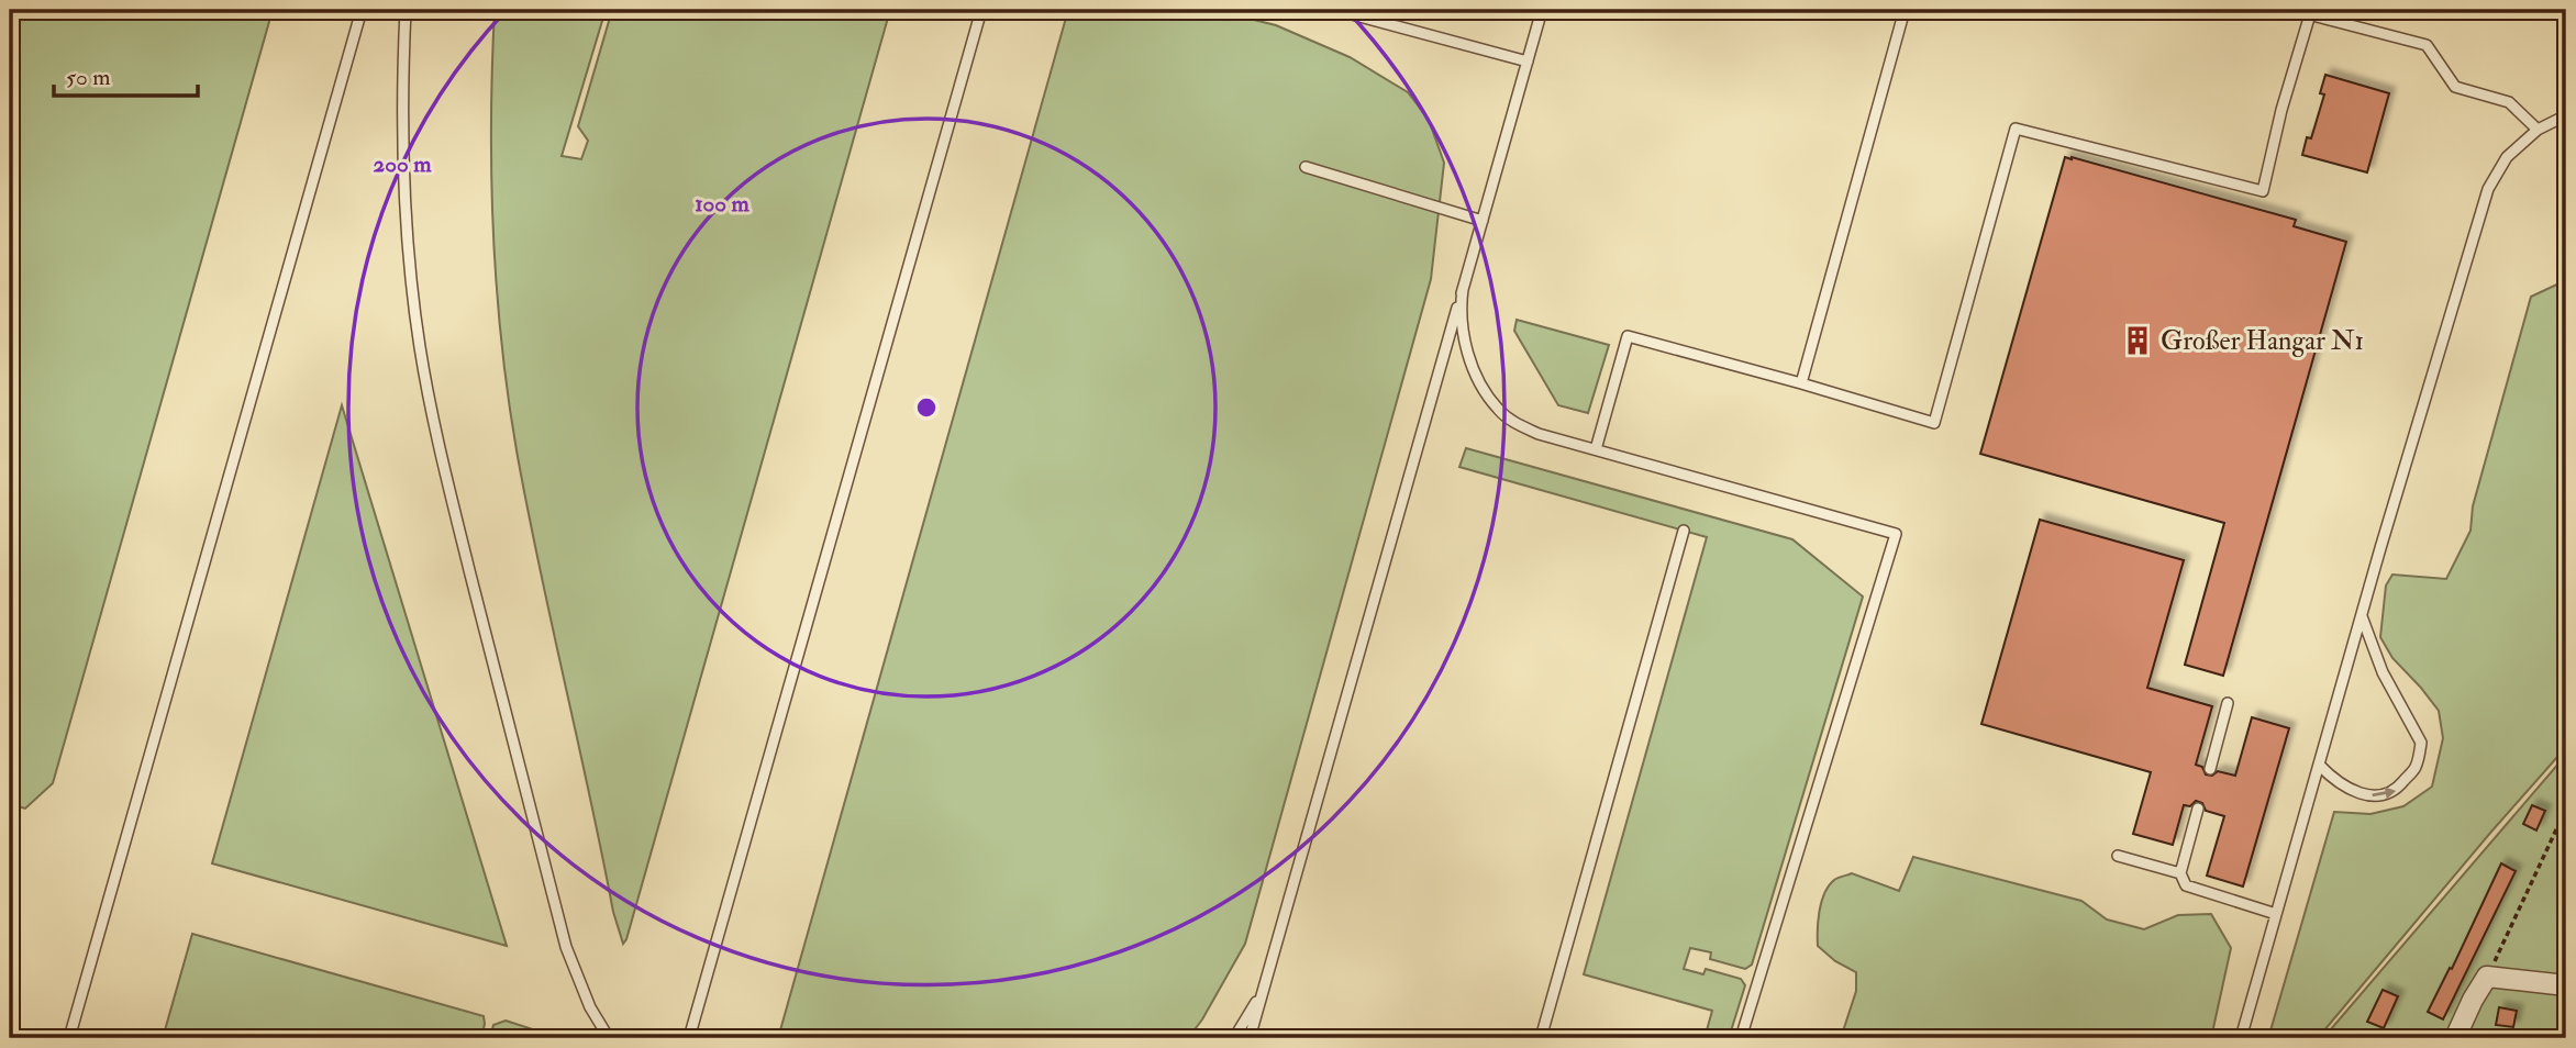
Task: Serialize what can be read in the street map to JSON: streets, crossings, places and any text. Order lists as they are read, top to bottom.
{
  "places": {
    "building": ["Großer Hangar N1"]
  },
  "scale_bar": "50 m",
  "rings": ["200 m", "100 m"]
}
